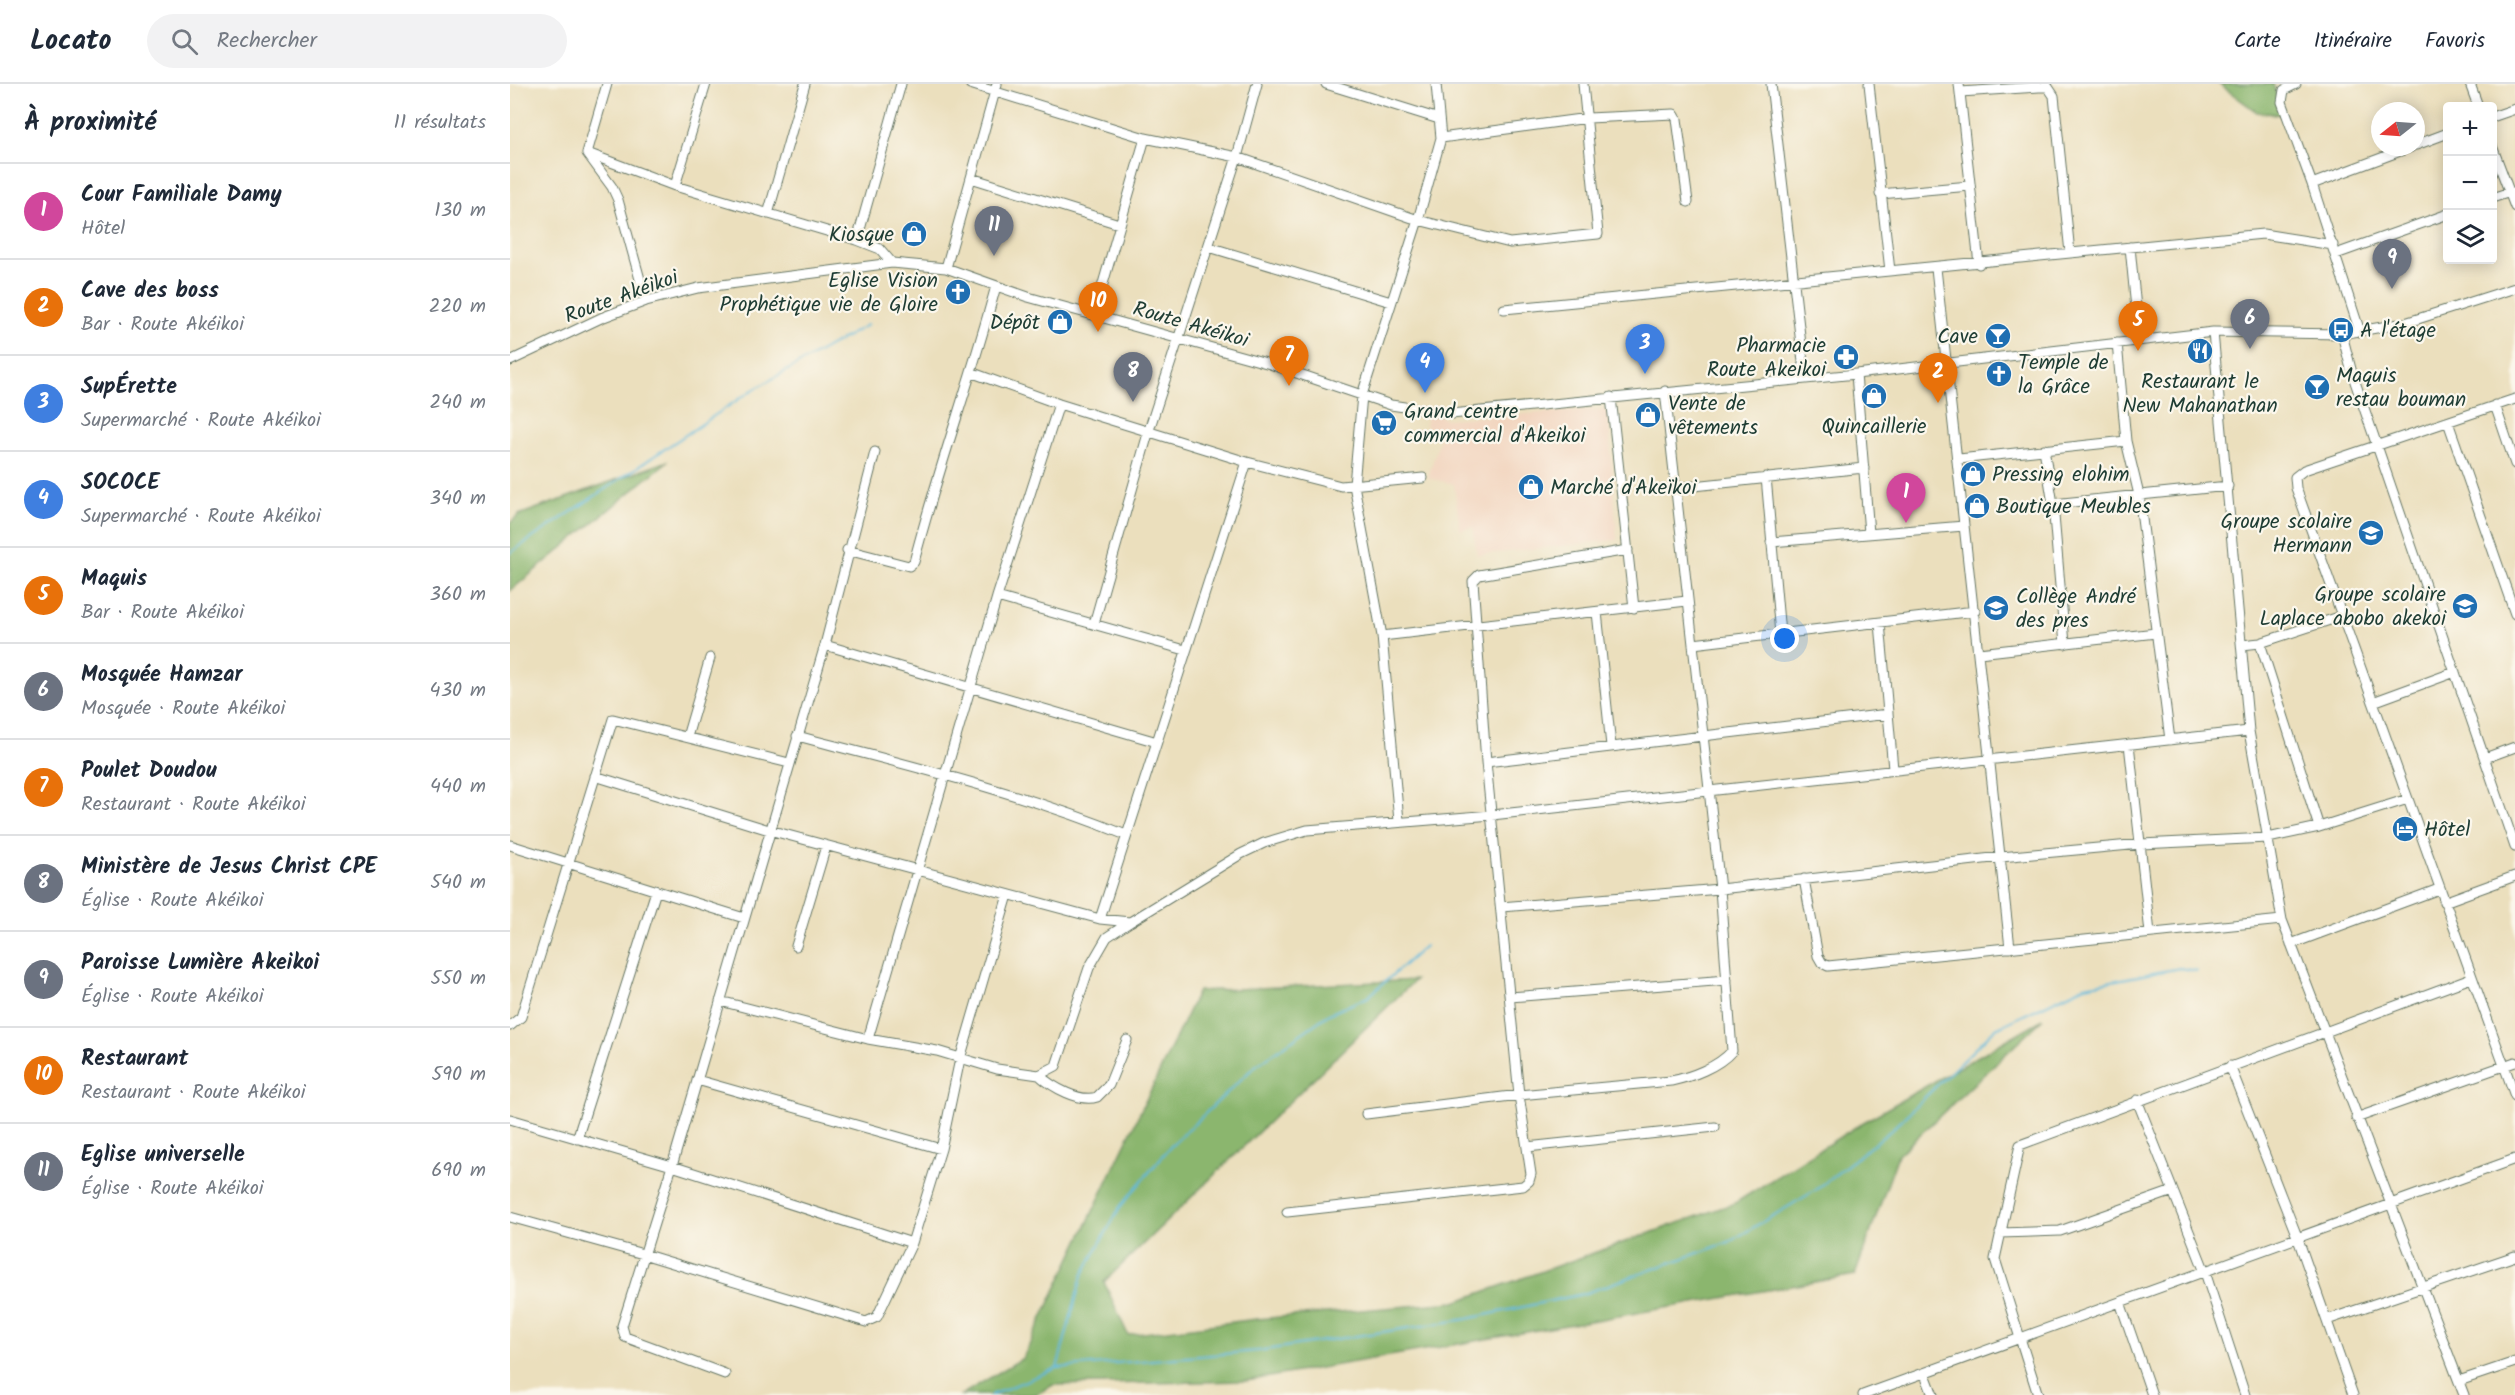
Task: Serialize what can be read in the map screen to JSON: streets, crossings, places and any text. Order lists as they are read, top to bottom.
{
  "streets": {
    "street": ["Route Akéikoi"]
  },
  "places": {
    "shop": [
      "Kiosque",
      "Dépôt",
      "Quincaillerie",
      "Vente de vêtements",
      "Pressing elohim",
      "Marché d'Akeïkoi",
      "Boutique Meubles"
    ],
    "church": ["Eglise Vision Prophétique vie de Gloire", "Temple de la Grâce"],
    "bus stop": ["A l'étage"],
    "bar": ["Cave", "Maquis restau bouman"],
    "restaurant": ["Restaurant le New Mahanathan"],
    "pharmacy": ["Pharmacie Route Akeikoi"],
    "supermarket": ["Grand centre commercial d'Akeikoi"],
    "school or university": ["Groupe scolaire Hermann", "Groupe scolaire Laplace abobo akekoi", "Collège André des pres"],
    "hotel": ["Hôtel"]
  },
  "north": "left",
  "page": {
    "header": "Locato",
    "search": "Rechercher",
    "nav": ["Carte", "Itinéraire", "Favoris"],
    "heading": ["À proximité", "11 résultats"],
    "map_buttons": ["+", "−"],
    "list": [
      {
        "mark": "1",
        "name": "Cour Familiale Damy",
        "note": "Hôtel",
        "value": "130 m"
      },
      {
        "mark": "2",
        "name": "Cave des boss",
        "note": "Bar · Route Akéikoi",
        "value": "220 m"
      },
      {
        "mark": "3",
        "name": "SupÉrette",
        "note": "Supermarché · Route Akéikoi",
        "value": "240 m"
      },
      {
        "mark": "4",
        "name": "SOCOCE",
        "note": "Supermarché · Route Akéikoi",
        "value": "340 m"
      },
      {
        "mark": "5",
        "name": "Maquis",
        "note": "Bar · Route Akéikoi",
        "value": "360 m"
      },
      {
        "mark": "6",
        "name": "Mosquée Hamzar",
        "note": "Mosquée · Route Akéikoi",
        "value": "430 m"
      },
      {
        "mark": "7",
        "name": "Poulet Doudou",
        "note": "Restaurant · Route Akéikoi",
        "value": "440 m"
      },
      {
        "mark": "8",
        "name": "Ministère de Jesus Christ CPE",
        "note": "Église · Route Akéikoi",
        "value": "540 m"
      },
      {
        "mark": "9",
        "name": "Paroisse Lumière Akeikoi",
        "note": "Église · Route Akéikoi",
        "value": "550 m"
      },
      {
        "mark": "10",
        "name": "Restaurant",
        "note": "Restaurant · Route Akéikoi",
        "value": "590 m"
      },
      {
        "mark": "11",
        "name": "Eglise universelle",
        "note": "Église · Route Akéikoi",
        "value": "690 m"
      }
    ],
    "pins": [
      "11",
      "9",
      "10",
      "6",
      "5",
      "3",
      "7",
      "4",
      "8",
      "2",
      "1"
    ]
  }
}
